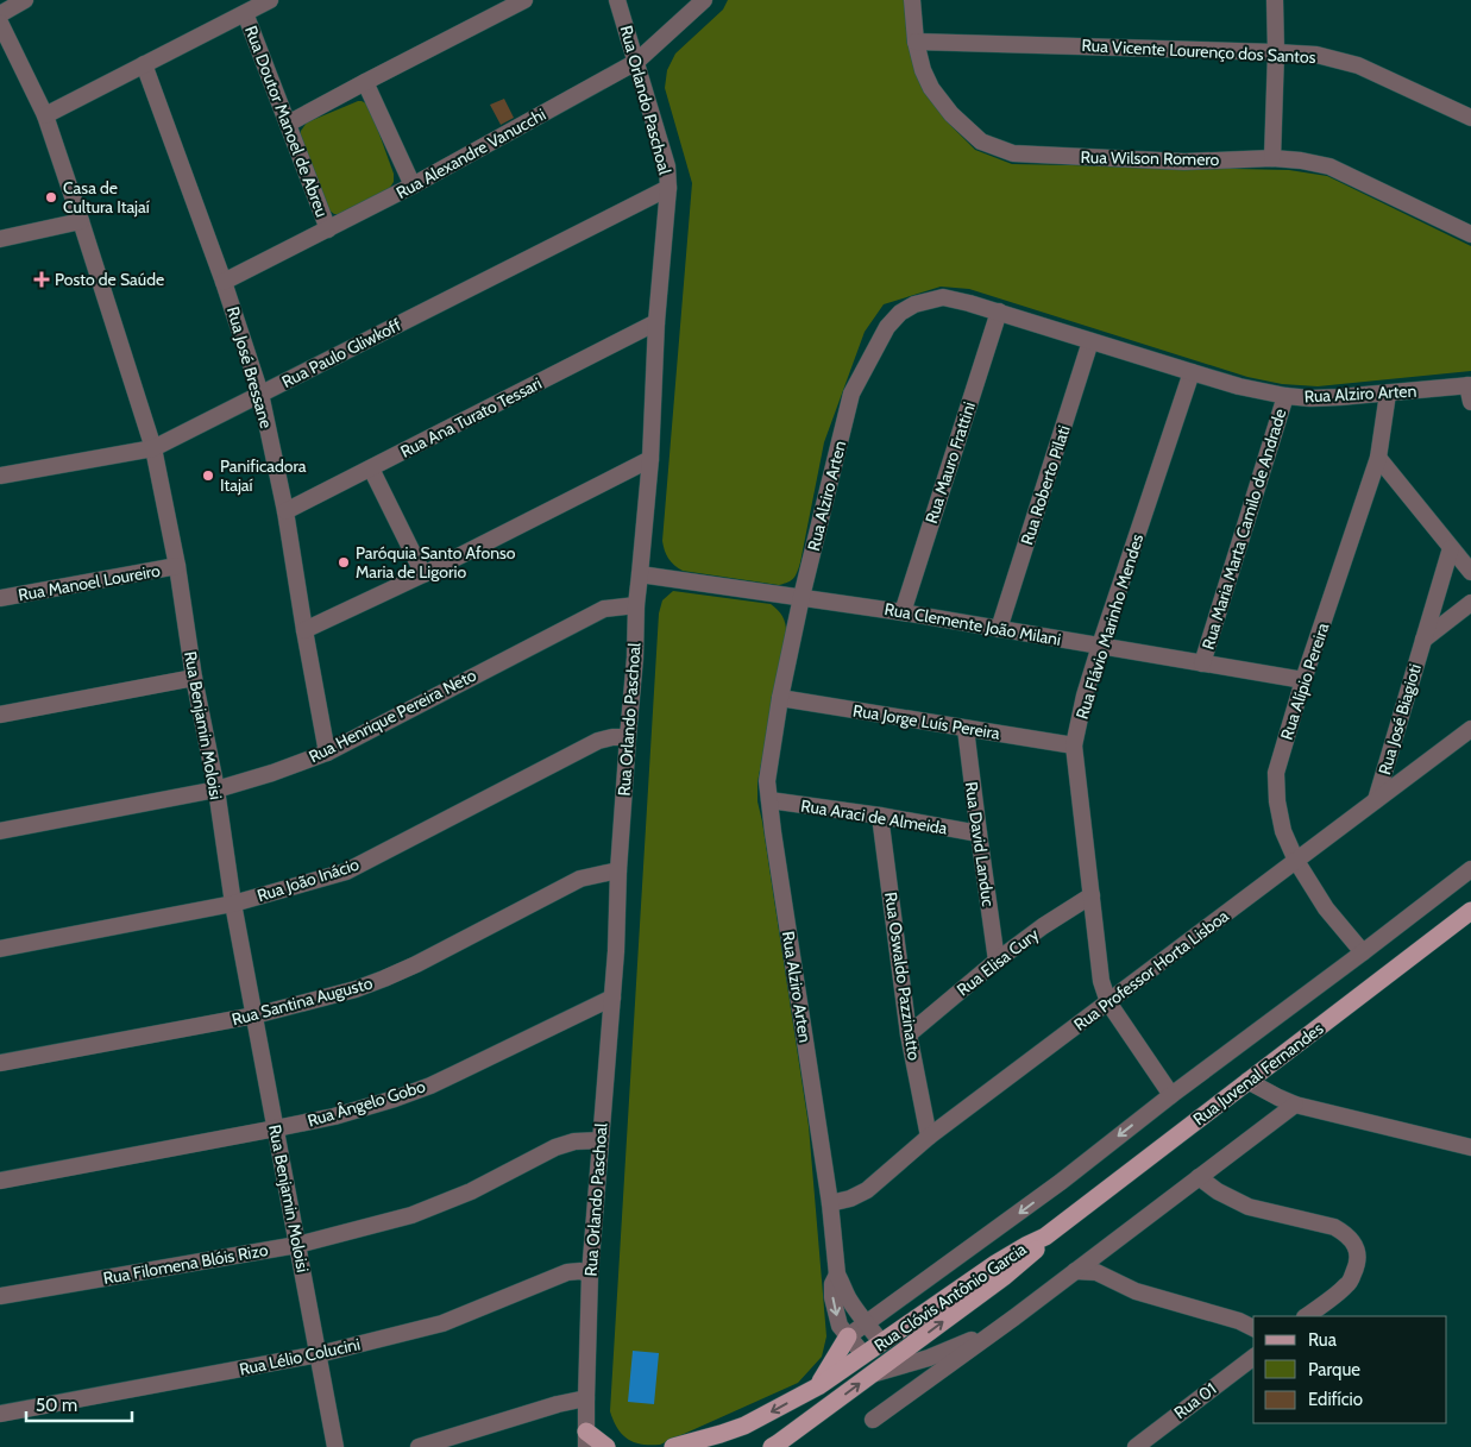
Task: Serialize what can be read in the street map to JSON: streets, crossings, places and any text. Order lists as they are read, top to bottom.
{
  "streets": {
    "main road": ["Rua Juvenal Fernandes", "Rua Clóvis Antônio Garcia"],
    "street": [
      "Rua Vicente Lourenço dos Santos",
      "Rua Orlando Paschoal",
      "Rua Doutor Manoel de Abreu",
      "Rua Alexandre Vanucchi",
      "Rua Wilson Romero",
      "Rua Paulo Gliwkoff",
      "Rua José Bressane",
      "Rua Alziro Arten",
      "Rua Ana Turato Tessari",
      "Rua Mauro Frattini",
      "Rua Roberto Pilati",
      "Rua Maria Marta Camilo de Andrade",
      "Rua Manoel Loureiro",
      "Rua Clemente João Milani",
      "Rua Flávio Marinho Mendes",
      "Rua Alípio Pereira",
      "Rua Henrique Pereira Neto",
      "Rua José Biagioti",
      "Rua Jorge Luís Pereira",
      "Rua Benjamin Moloisi",
      "Rua Araci de Almeida",
      "Rua David Landuc",
      "Rua João Inácio",
      "Rua Elisa Cury",
      "Rua Professor Horta Lisboa",
      "Rua Oswaldo Pazzinatto",
      "Rua Santina Augusto",
      "Rua Ângelo Gobo",
      "Rua Filomena Blóis Rizo",
      "Rua Lélio Colucini",
      "Rua 01"
    ]
  },
  "crossings": [
    ["Rua Vicente Lourenço dos Santos", "Rua Wilson Romero"],
    ["Rua Orlando Paschoal", "Rua Alexandre Vanucchi"],
    ["Rua Orlando Paschoal", "Rua Paulo Gliwkoff"],
    ["Rua Orlando Paschoal", "Rua Ana Turato Tessari"],
    ["Rua Orlando Paschoal", "Rua Clemente João Milani"],
    ["Rua Orlando Paschoal", "Rua Henrique Pereira Neto"],
    ["Rua Orlando Paschoal", "Rua João Inácio"],
    ["Rua Orlando Paschoal", "Rua Santina Augusto"],
    ["Rua Orlando Paschoal", "Rua Ângelo Gobo"],
    ["Rua Orlando Paschoal", "Rua Filomena Blóis Rizo"],
    ["Rua Orlando Paschoal", "Rua Lélio Colucini"],
    ["Rua Doutor Manoel de Abreu", "Rua Alexandre Vanucchi"],
    ["Rua Alexandre Vanucchi", "Rua José Bressane"],
    ["Rua Paulo Gliwkoff", "Rua José Bressane"],
    ["Rua Paulo Gliwkoff", "Rua Benjamin Moloisi"],
    ["Rua José Bressane", "Rua Ana Turato Tessari"],
    ["Rua José Bressane", "Rua Henrique Pereira Neto"],
    ["Rua Alziro Arten", "Rua Mauro Frattini"],
    ["Rua Alziro Arten", "Rua Roberto Pilati"],
    ["Rua Alziro Arten", "Rua Maria Marta Camilo de Andrade"],
    ["Rua Alziro Arten", "Rua Clemente João Milani"],
    ["Rua Alziro Arten", "Rua Flávio Marinho Mendes"],
    ["Rua Alziro Arten", "Rua Alípio Pereira"],
    ["Rua Alziro Arten", "Rua Jorge Luís Pereira"],
    ["Rua Alziro Arten", "Rua Araci de Almeida"],
    ["Rua Alziro Arten", "Rua Professor Horta Lisboa"],
    ["Rua Alziro Arten", "Rua Juvenal Fernandes"],
    ["Rua Alziro Arten", "Rua Clóvis Antônio Garcia"],
    ["Rua Mauro Frattini", "Rua Clemente João Milani"],
    ["Rua Roberto Pilati", "Rua Clemente João Milani"],
    ["Rua Maria Marta Camilo de Andrade", "Rua Clemente João Milani"],
    ["Rua Manoel Loureiro", "Rua Benjamin Moloisi"],
    ["Rua Clemente João Milani", "Rua Flávio Marinho Mendes"],
    ["Rua Clemente João Milani", "Rua Alípio Pereira"],
    ["Rua Flávio Marinho Mendes", "Rua Jorge Luís Pereira"],
    ["Rua Flávio Marinho Mendes", "Rua Elisa Cury"],
    ["Rua Flávio Marinho Mendes", "Rua Professor Horta Lisboa"],
    ["Rua Flávio Marinho Mendes", "Rua Juvenal Fernandes"],
    ["Rua Alípio Pereira", "Rua Professor Horta Lisboa"],
    ["Rua Alípio Pereira", "Rua Juvenal Fernandes"],
    ["Rua Henrique Pereira Neto", "Rua Benjamin Moloisi"],
    ["Rua José Biagioti", "Rua Professor Horta Lisboa"],
    ["Rua Jorge Luís Pereira", "Rua David Landuc"],
    ["Rua Benjamin Moloisi", "Rua João Inácio"],
    ["Rua Benjamin Moloisi", "Rua Santina Augusto"],
    ["Rua Benjamin Moloisi", "Rua Ângelo Gobo"],
    ["Rua Benjamin Moloisi", "Rua Filomena Blóis Rizo"],
    ["Rua Benjamin Moloisi", "Rua Lélio Colucini"],
    ["Rua Araci de Almeida", "Rua David Landuc"],
    ["Rua Araci de Almeida", "Rua Oswaldo Pazzinatto"],
    ["Rua David Landuc", "Rua Elisa Cury"],
    ["Rua Elisa Cury", "Rua Oswaldo Pazzinatto"],
    ["Rua Professor Horta Lisboa", "Rua Oswaldo Pazzinatto"],
    ["Rua Juvenal Fernandes", "Rua Clóvis Antônio Garcia"]
  ],
  "places": {
    "other": ["Casa de Cultura Itajaí", "Panificadora Itajaí", "Paróquia Santo Afonso Maria de Ligorio"],
    "health": ["Posto de Saúde"]
  },
  "legend": ["Rua", "Parque", "Edifício"],
  "scale_bar": "50 m"
}
